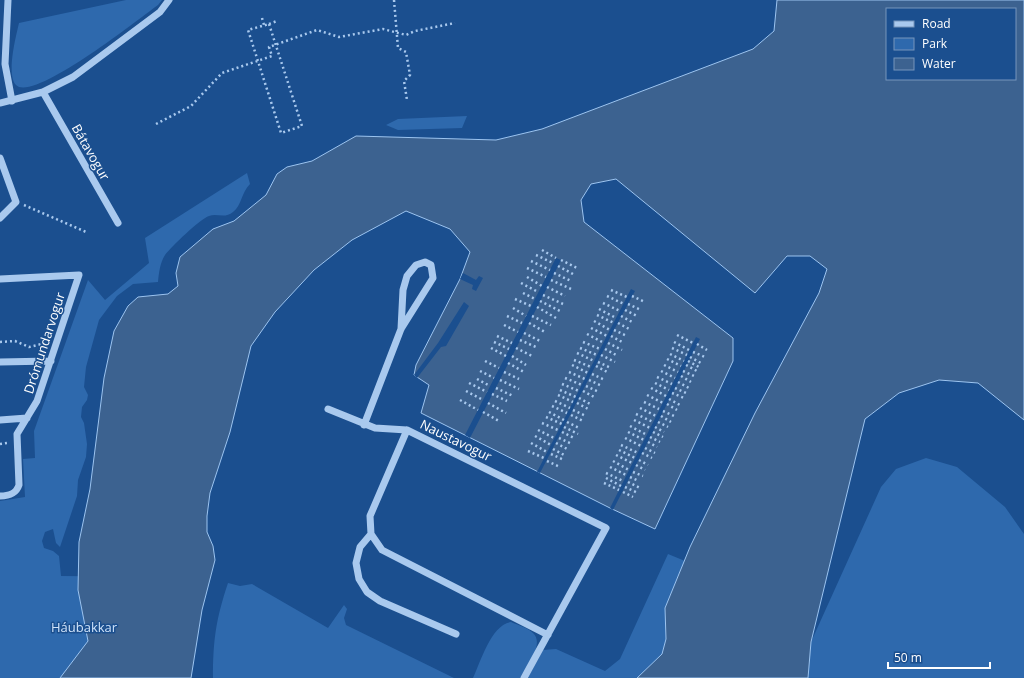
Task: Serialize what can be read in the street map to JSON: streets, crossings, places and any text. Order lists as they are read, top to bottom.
{
  "streets": {
    "street": ["Bátavogur", "Drómundarvogur", "Naustavogur"]
  },
  "parks": ["Háubakkar"],
  "legend": ["Road", "Park", "Water"],
  "scale_bar": "50 m"
}
